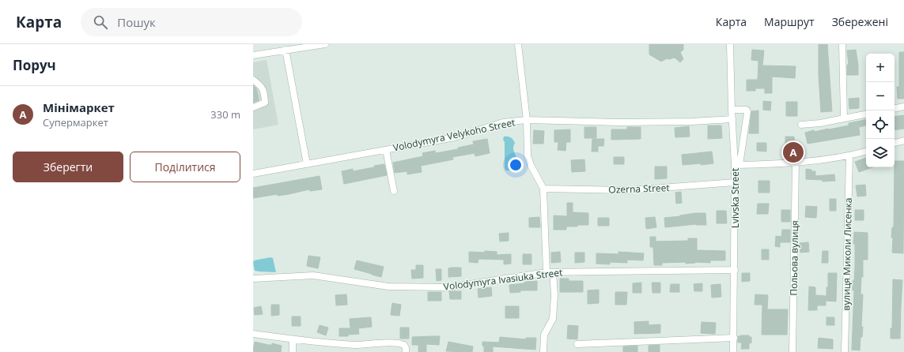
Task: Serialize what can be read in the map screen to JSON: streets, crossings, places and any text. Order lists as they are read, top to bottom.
{
  "streets": {
    "street": [
      "Volodymyra Velykoho Street",
      "Ozerna Street",
      "Lvivska Street",
      "вулиця Миколи Лисенка",
      "Польова вулиця",
      "Volodymyra Ivasiuka Street"
    ]
  },
  "crossings": [
    ["Volodymyra Velykoho Street", "Lvivska Street"],
    ["Ozerna Street", "Lvivska Street"],
    ["Lvivska Street", "Volodymyra Ivasiuka Street"]
  ],
  "page": {
    "header": "Карта",
    "search": "Пошук",
    "nav": ["Карта", "Маршрут", "Збережені"],
    "heading": "Поруч",
    "map_buttons": ["+", "−"],
    "list": [
      {
        "mark": "A",
        "name": "Мінімаркет",
        "note": "Супермаркет",
        "value": "330 m"
      }
    ],
    "pins": "A",
    "buttons": ["Зберегти", "Поділитися"]
  }
}
